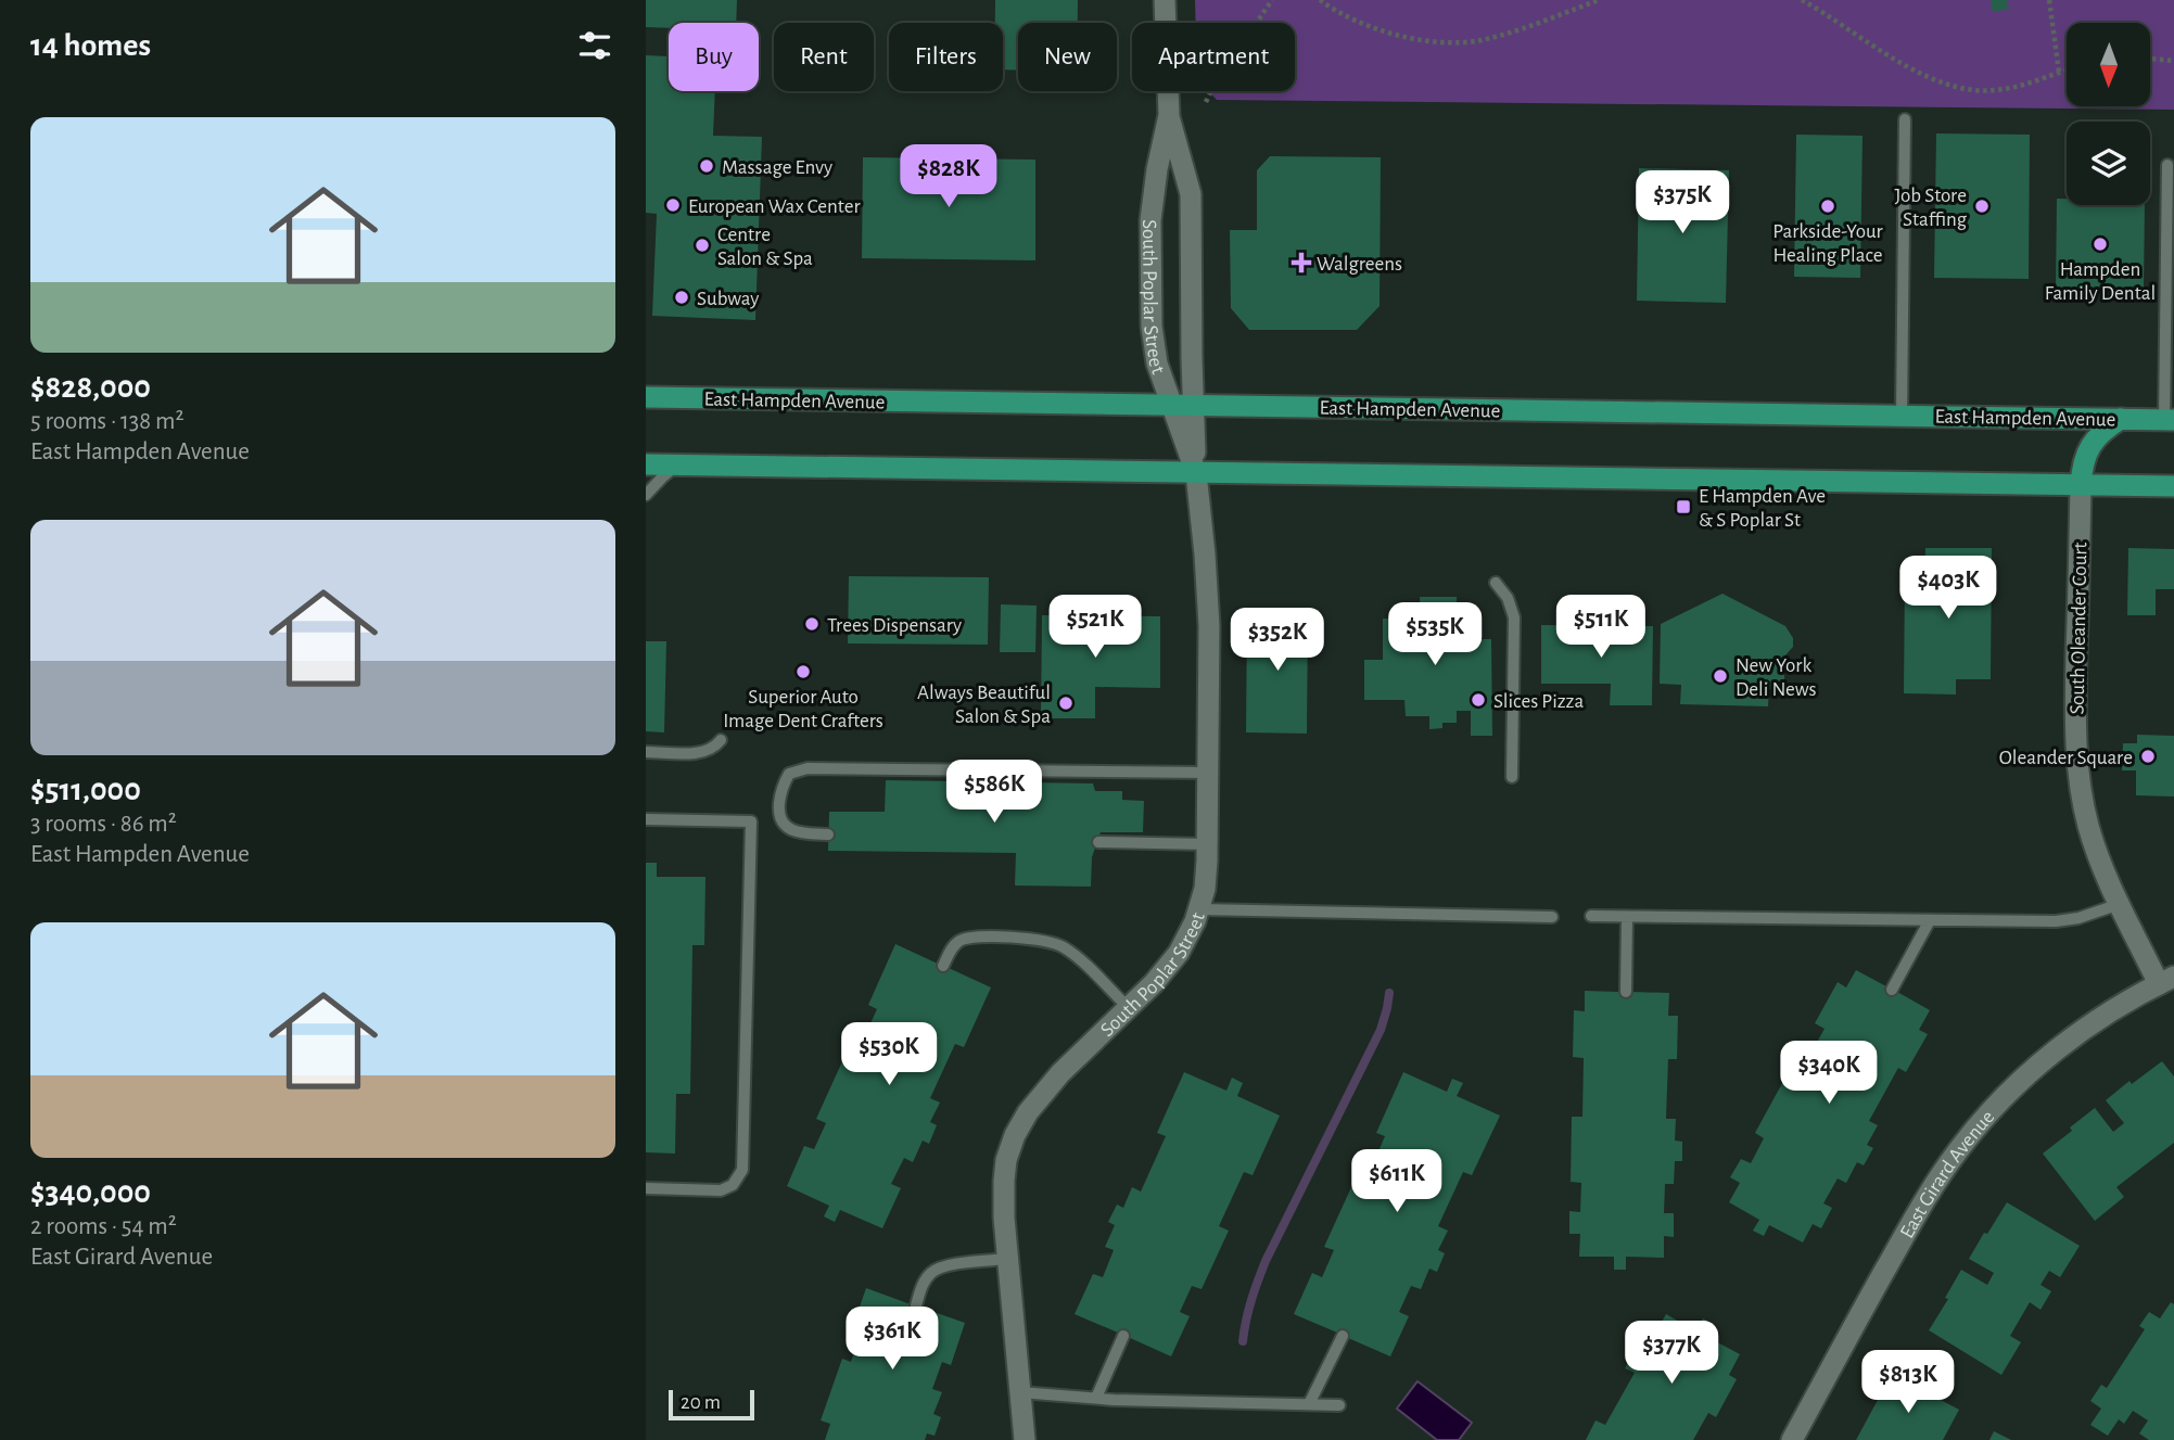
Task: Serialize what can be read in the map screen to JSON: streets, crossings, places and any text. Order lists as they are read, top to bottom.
{
  "streets": {
    "main road": ["East Hampden Avenue"],
    "street": ["South Poplar Street", "South Oleander Court", "East Girard Avenue"]
  },
  "crossings": [
    ["South Poplar Street", "East Hampden Avenue"],
    ["South Oleander Court", "East Girard Avenue"]
  ],
  "places": {
    "other": [
      "Massage Envy",
      "European Wax Center",
      "Parkside-Your Healing Place",
      "Job Store Staffing",
      "Hampden Family Dental",
      "Centre Salon & Spa",
      "Subway",
      "Trees Dispensary",
      "Superior Auto Image Dent Crafters",
      "New York Deli News",
      "Slices Pizza",
      "Always Beautiful Salon & Spa",
      "Oleander Square"
    ],
    "health": ["Walgreens"],
    "transit": ["E Hampden Ave & S Poplar St"]
  },
  "scale_bar": "20 m",
  "north": "bottom",
  "page": {
    "heading": "14 homes",
    "chip": [
      "Buy",
      "Rent",
      "Filters",
      "New",
      "Apartment"
    ],
    "list": [
      {
        "name": "$828,000",
        "note": "5 rooms · 138 m² · East Hampden Avenue"
      },
      {
        "name": "$511,000",
        "note": "3 rooms · 86 m² · East Hampden Avenue"
      },
      {
        "name": "$340,000",
        "note": "2 rooms · 54 m² · East Girard Avenue"
      }
    ],
    "price": [
      "$828K",
      "$375K",
      "$403K",
      "$521K",
      "$511K",
      "$535K",
      "$352K",
      "$586K",
      "$530K",
      "$340K",
      "$611K",
      "$361K",
      "$377K",
      "$813K"
    ],
    "scale": "20 m"
  }
}
